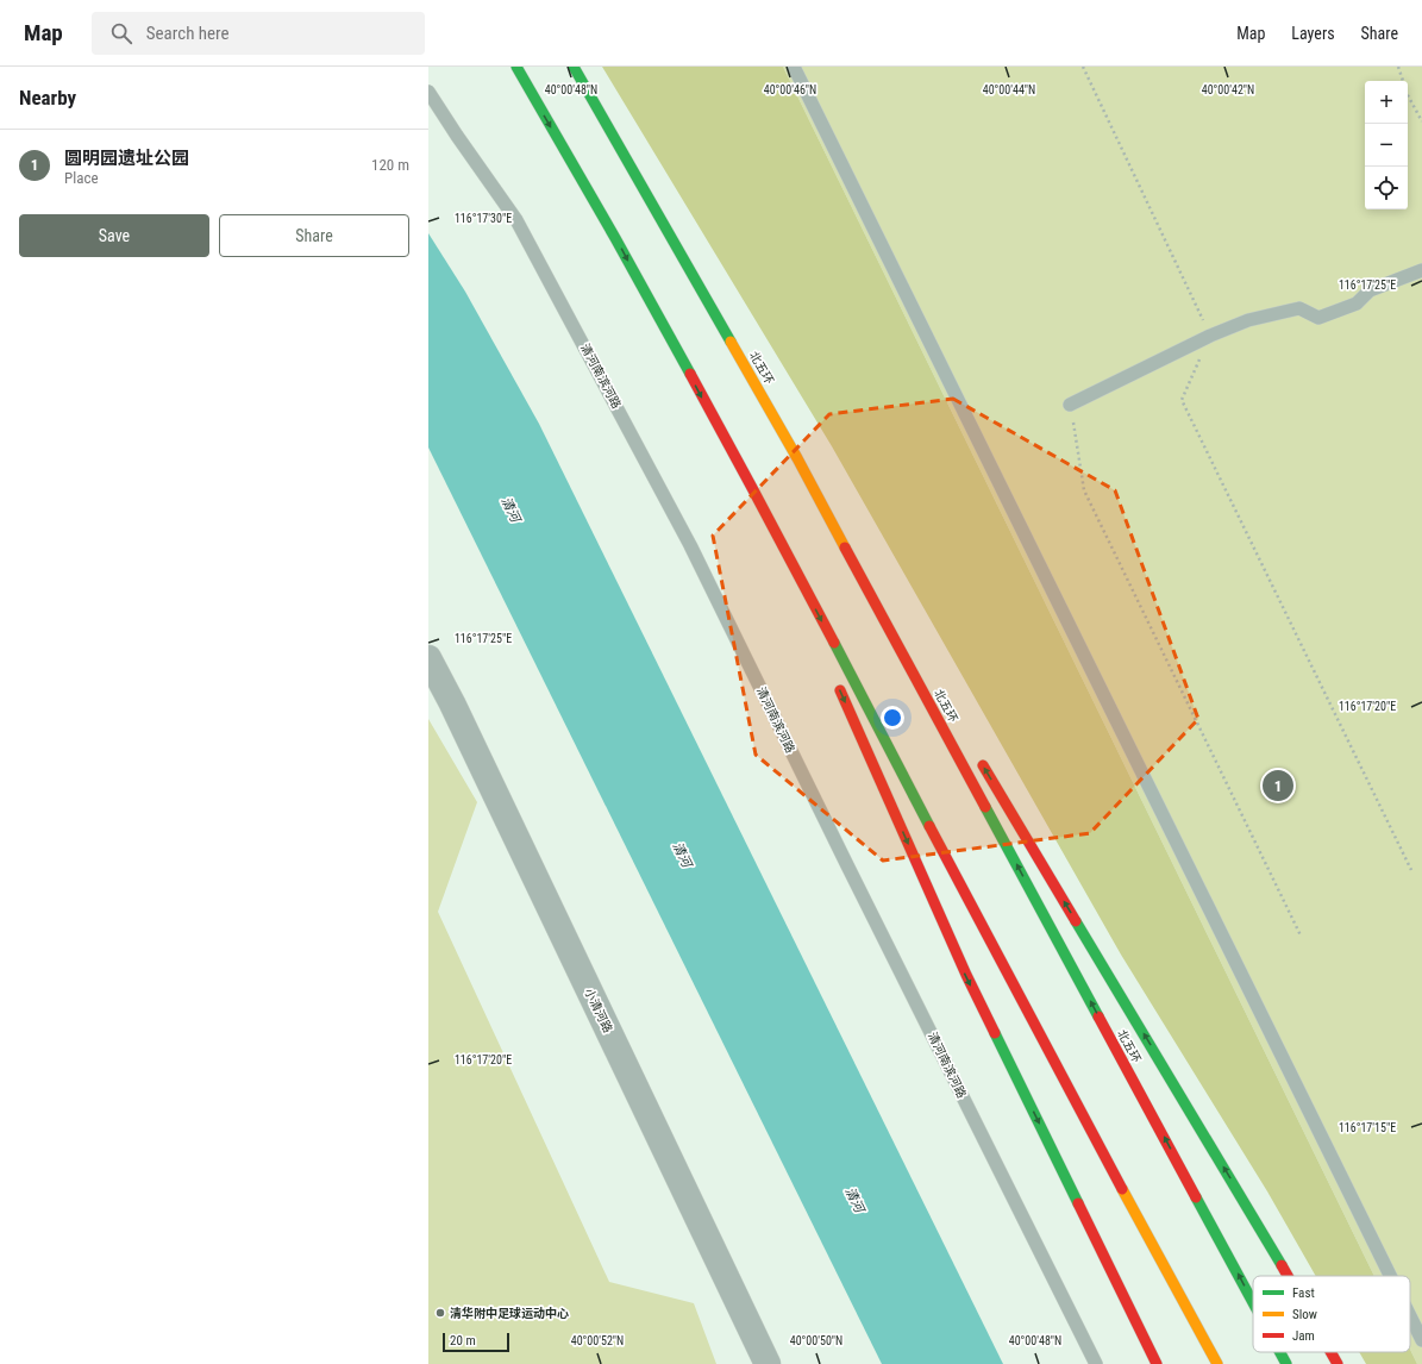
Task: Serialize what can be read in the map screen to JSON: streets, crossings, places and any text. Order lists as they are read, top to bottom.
{
  "streets": {
    "highway": ["北五环"],
    "street": ["小清河路"],
    "lane": ["清河南滨河路"]
  },
  "water": ["清河"],
  "places": ["清华附中足球运动中心"],
  "legend": ["Fast", "Slow", "Jam"],
  "scale_bar": "20 m",
  "page": {
    "header": "Map",
    "search": "Search here",
    "nav": ["Map", "Layers", "Share"],
    "heading": "Nearby",
    "map_buttons": ["+", "−"],
    "list": [
      {
        "mark": "1",
        "name": "圆明园遗址公园",
        "note": "Place",
        "value": "120 m"
      }
    ],
    "buttons": ["Save", "Share"],
    "pins": "1",
    "scale": "20 m"
  },
  "coordinates": [
    "40°00'48\"N",
    "40°00'46\"N",
    "40°00'44\"N",
    "40°00'42\"N",
    "116°17'30\"E",
    "116°17'25\"E",
    "116°17'20\"E",
    "116°17'15\"E",
    "40°00'52\"N",
    "40°00'50\"N"
  ]
}
